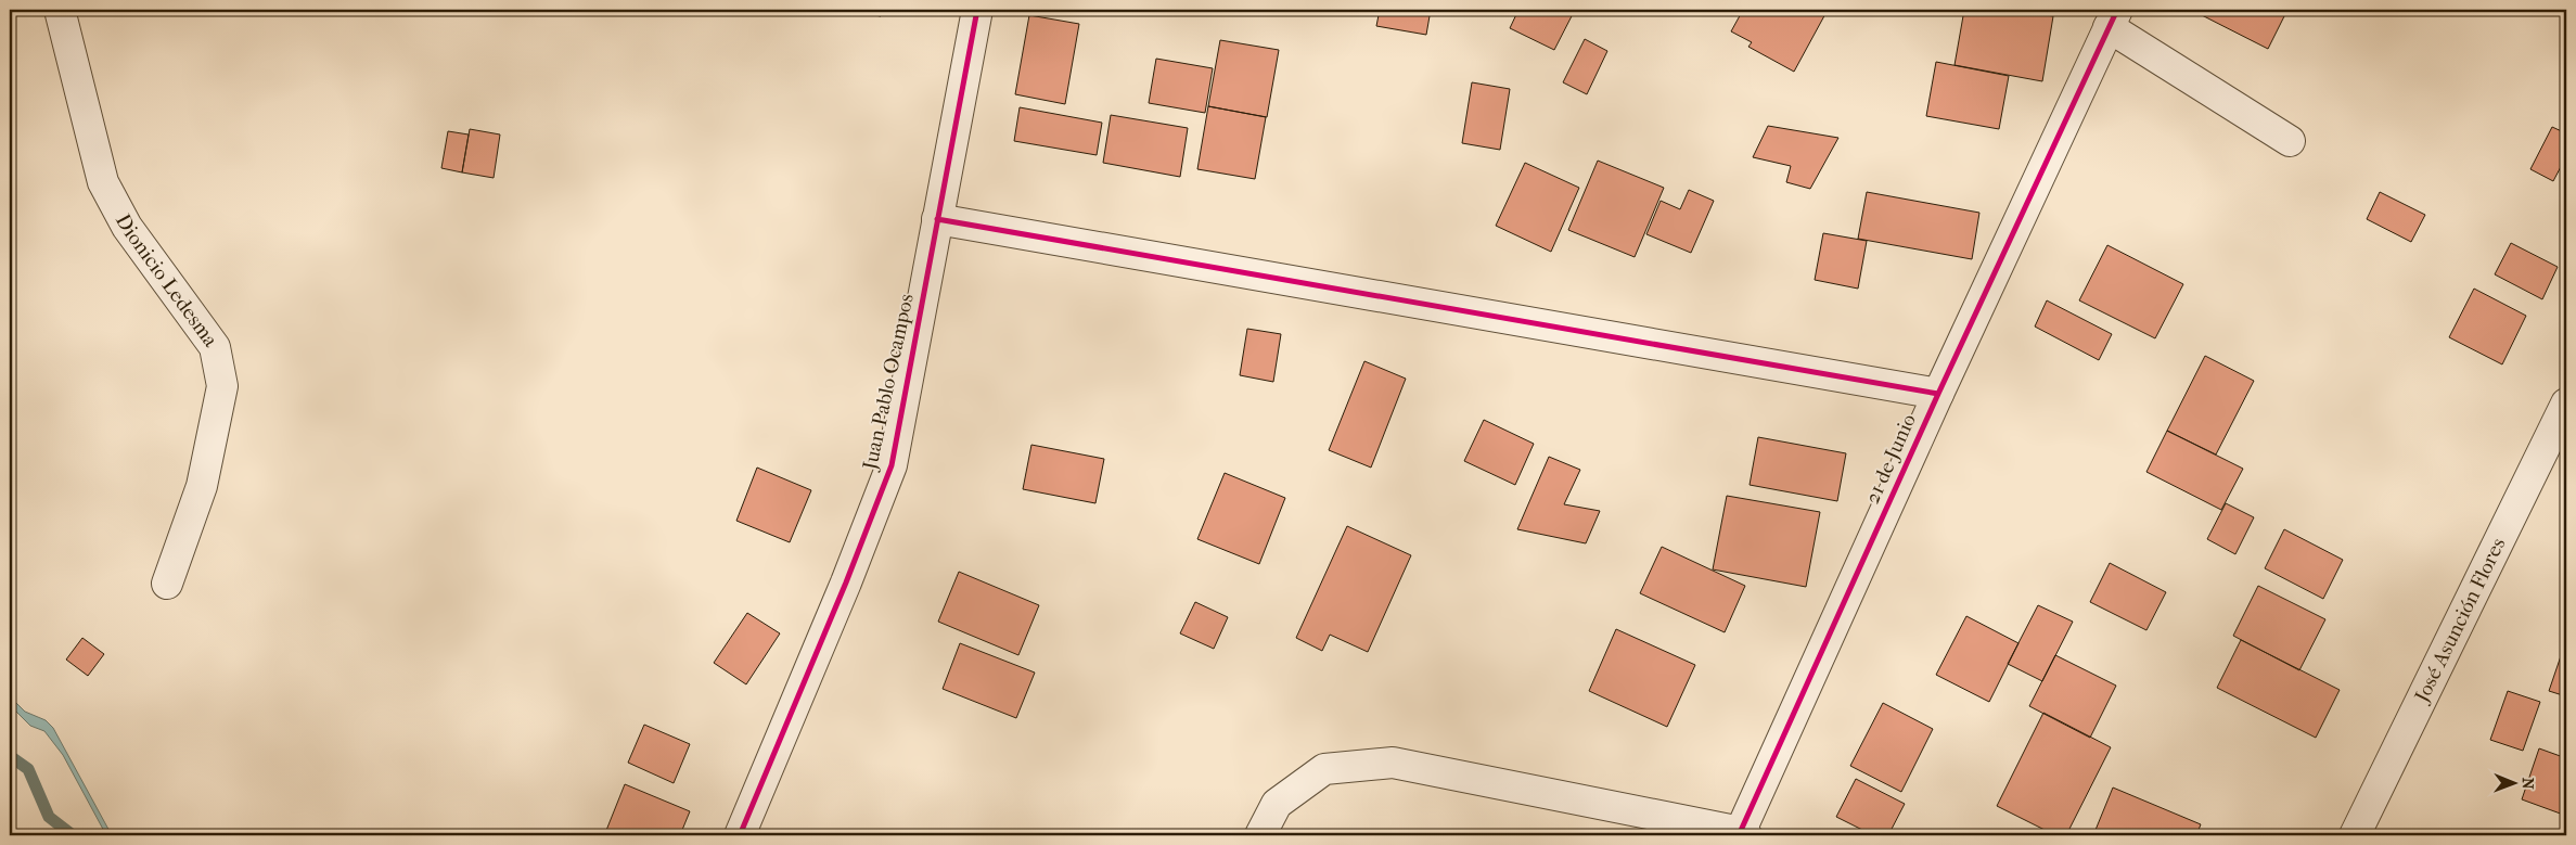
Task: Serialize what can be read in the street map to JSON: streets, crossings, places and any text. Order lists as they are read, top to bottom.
{
  "streets": {
    "street": [
      "Dionicio Ledesma",
      "Juan Pablo Ocampos",
      "21 de Junio",
      "José Asunción Flores"
    ]
  },
  "north": "right"
}
